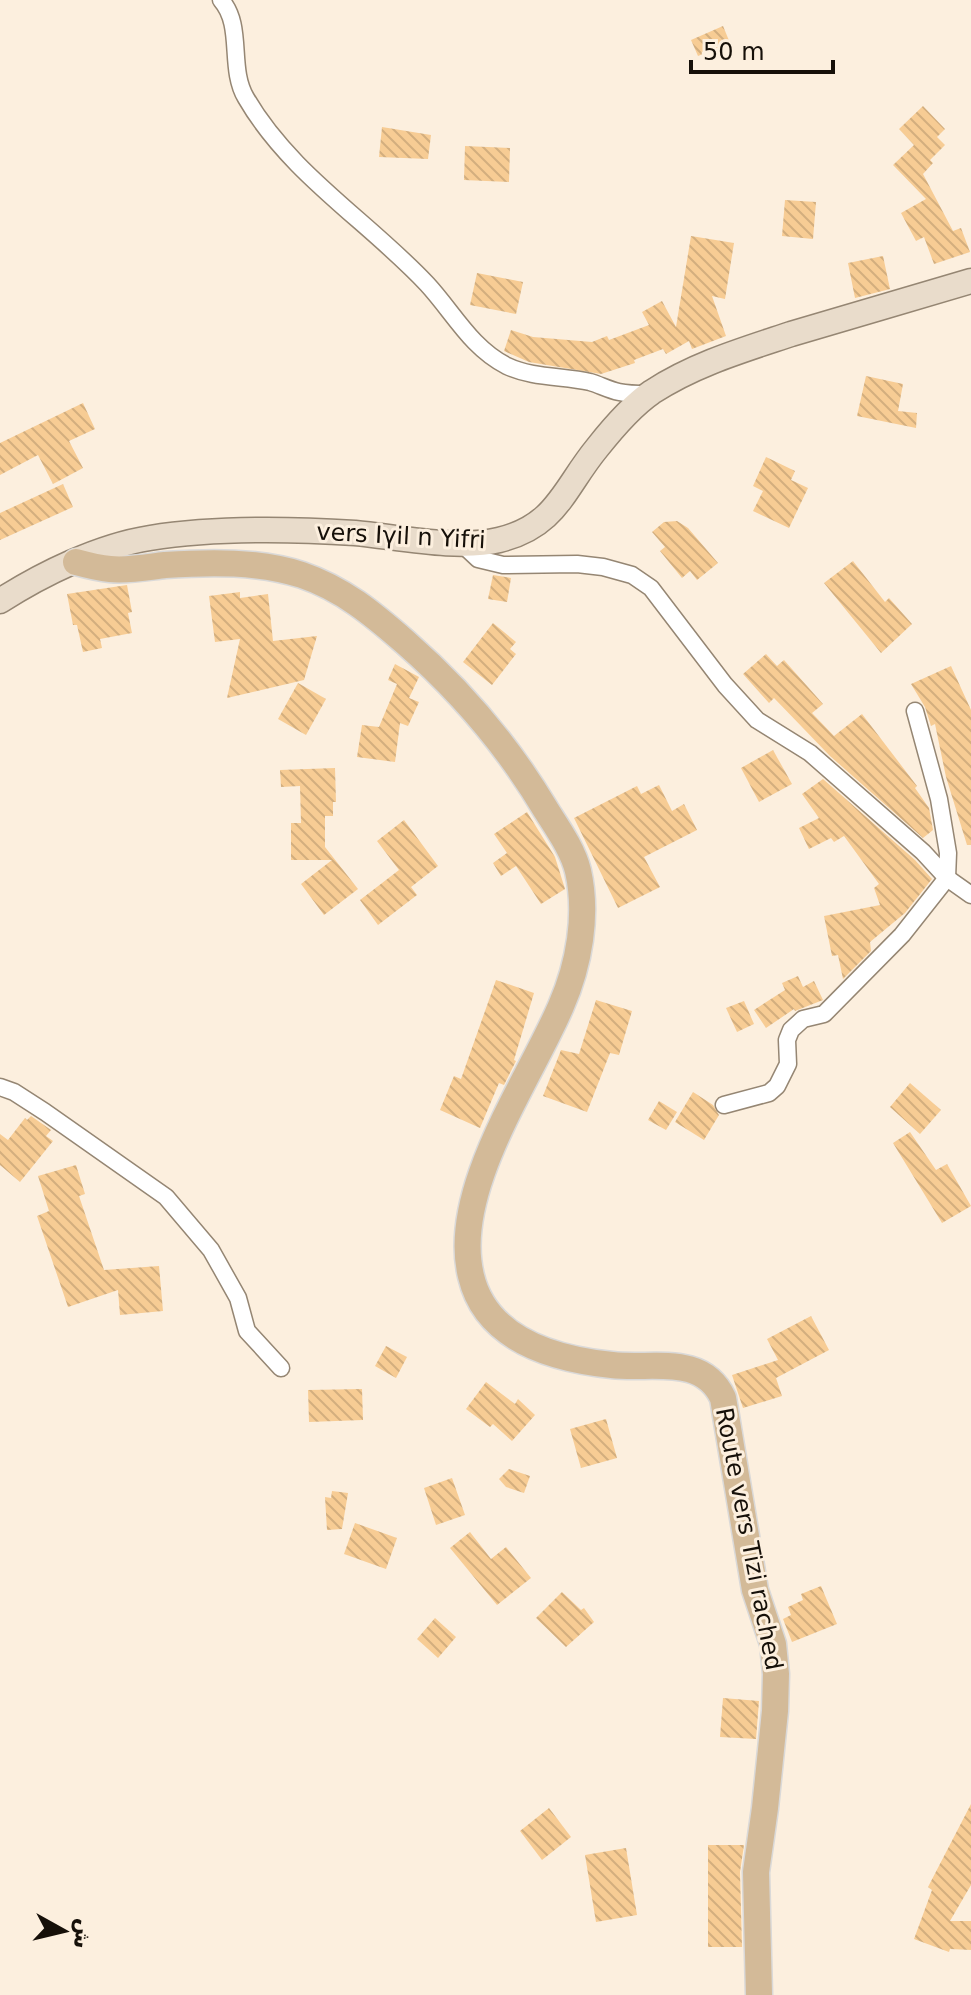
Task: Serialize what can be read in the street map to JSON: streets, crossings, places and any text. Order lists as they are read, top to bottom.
{
  "streets": {
    "main road": ["vers Iγil n Yifri", "Route vers Tizi rached"]
  },
  "crossings": [
    ["vers Iγil n Yifri", "Route vers Tizi rached"]
  ],
  "scale_bar": "50 m",
  "north": "right"
}
